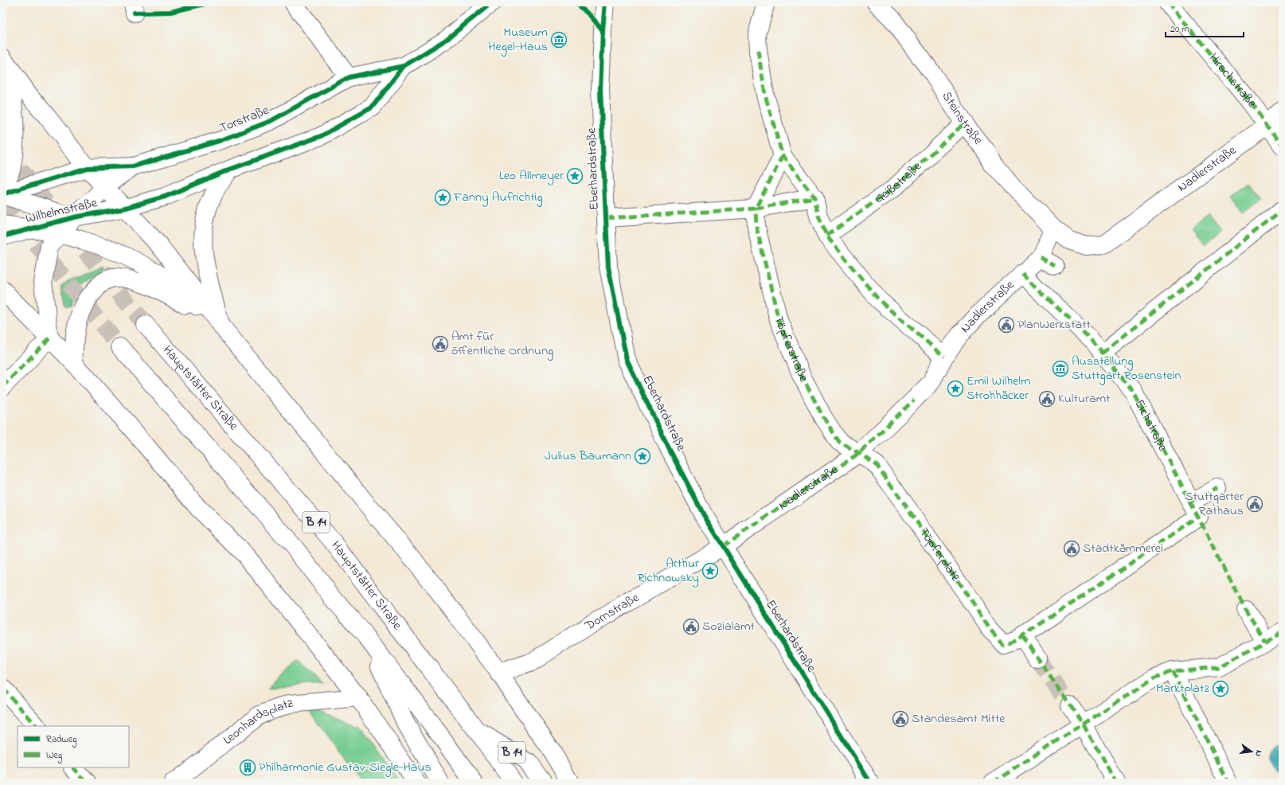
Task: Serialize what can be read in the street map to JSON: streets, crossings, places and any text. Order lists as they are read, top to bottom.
{
  "streets": {
    "street": [
      "Hirschstraße",
      "Steinstraße",
      "Torstraße",
      "Eberhardstraße",
      "Nadlerstraße",
      "Geißstraße",
      "Wilhelmstraße",
      "Töpferstraße",
      "Hauptstätter Straße",
      "Eichstraße",
      "B 14",
      "Töpferplatz",
      "Dornstraße",
      "Leonhardsplatz"
    ]
  },
  "crossings": [
    ["Hirschstraße", "Nadlerstraße"],
    ["Steinstraße", "Nadlerstraße"],
    ["Steinstraße", "Geißstraße"],
    ["Torstraße", "Wilhelmstraße"],
    ["Eberhardstraße", "Nadlerstraße"],
    ["Eberhardstraße", "Dornstraße"],
    ["Nadlerstraße", "Töpferstraße"],
    ["Nadlerstraße", "Eichstraße"],
    ["Nadlerstraße", "Töpferplatz"],
    ["Nadlerstraße", "Dornstraße"],
    ["Töpferstraße", "Töpferplatz"],
    ["Hauptstätter Straße", "B 14"],
    ["Eichstraße", "Töpferplatz"]
  ],
  "places": {
    "museum": ["Museum Hegel-Haus", "Ausstellung Stuttgart Rosenstein"],
    "place": [
      "Leo Allmeyer",
      "Fanny Aufrichtig",
      "Emil Wilhelm Strohhäcker",
      "Julius Baumann",
      "Arthur Richnowsky",
      "Marktplatz"
    ],
    "public building": [
      "PlanWerkstatt",
      "Amt für öffentliche Ordnung",
      "Kulturamt",
      "Stuttgarter Rathaus",
      "Stadtkämmerei",
      "Sozialamt",
      "Standesamt Mitte"
    ],
    "building": ["Philharmonie Gustav-Siegle-Haus"]
  },
  "legend": ["Radweg", "Weg"],
  "scale_bar": "20 m",
  "north": "right"
}
